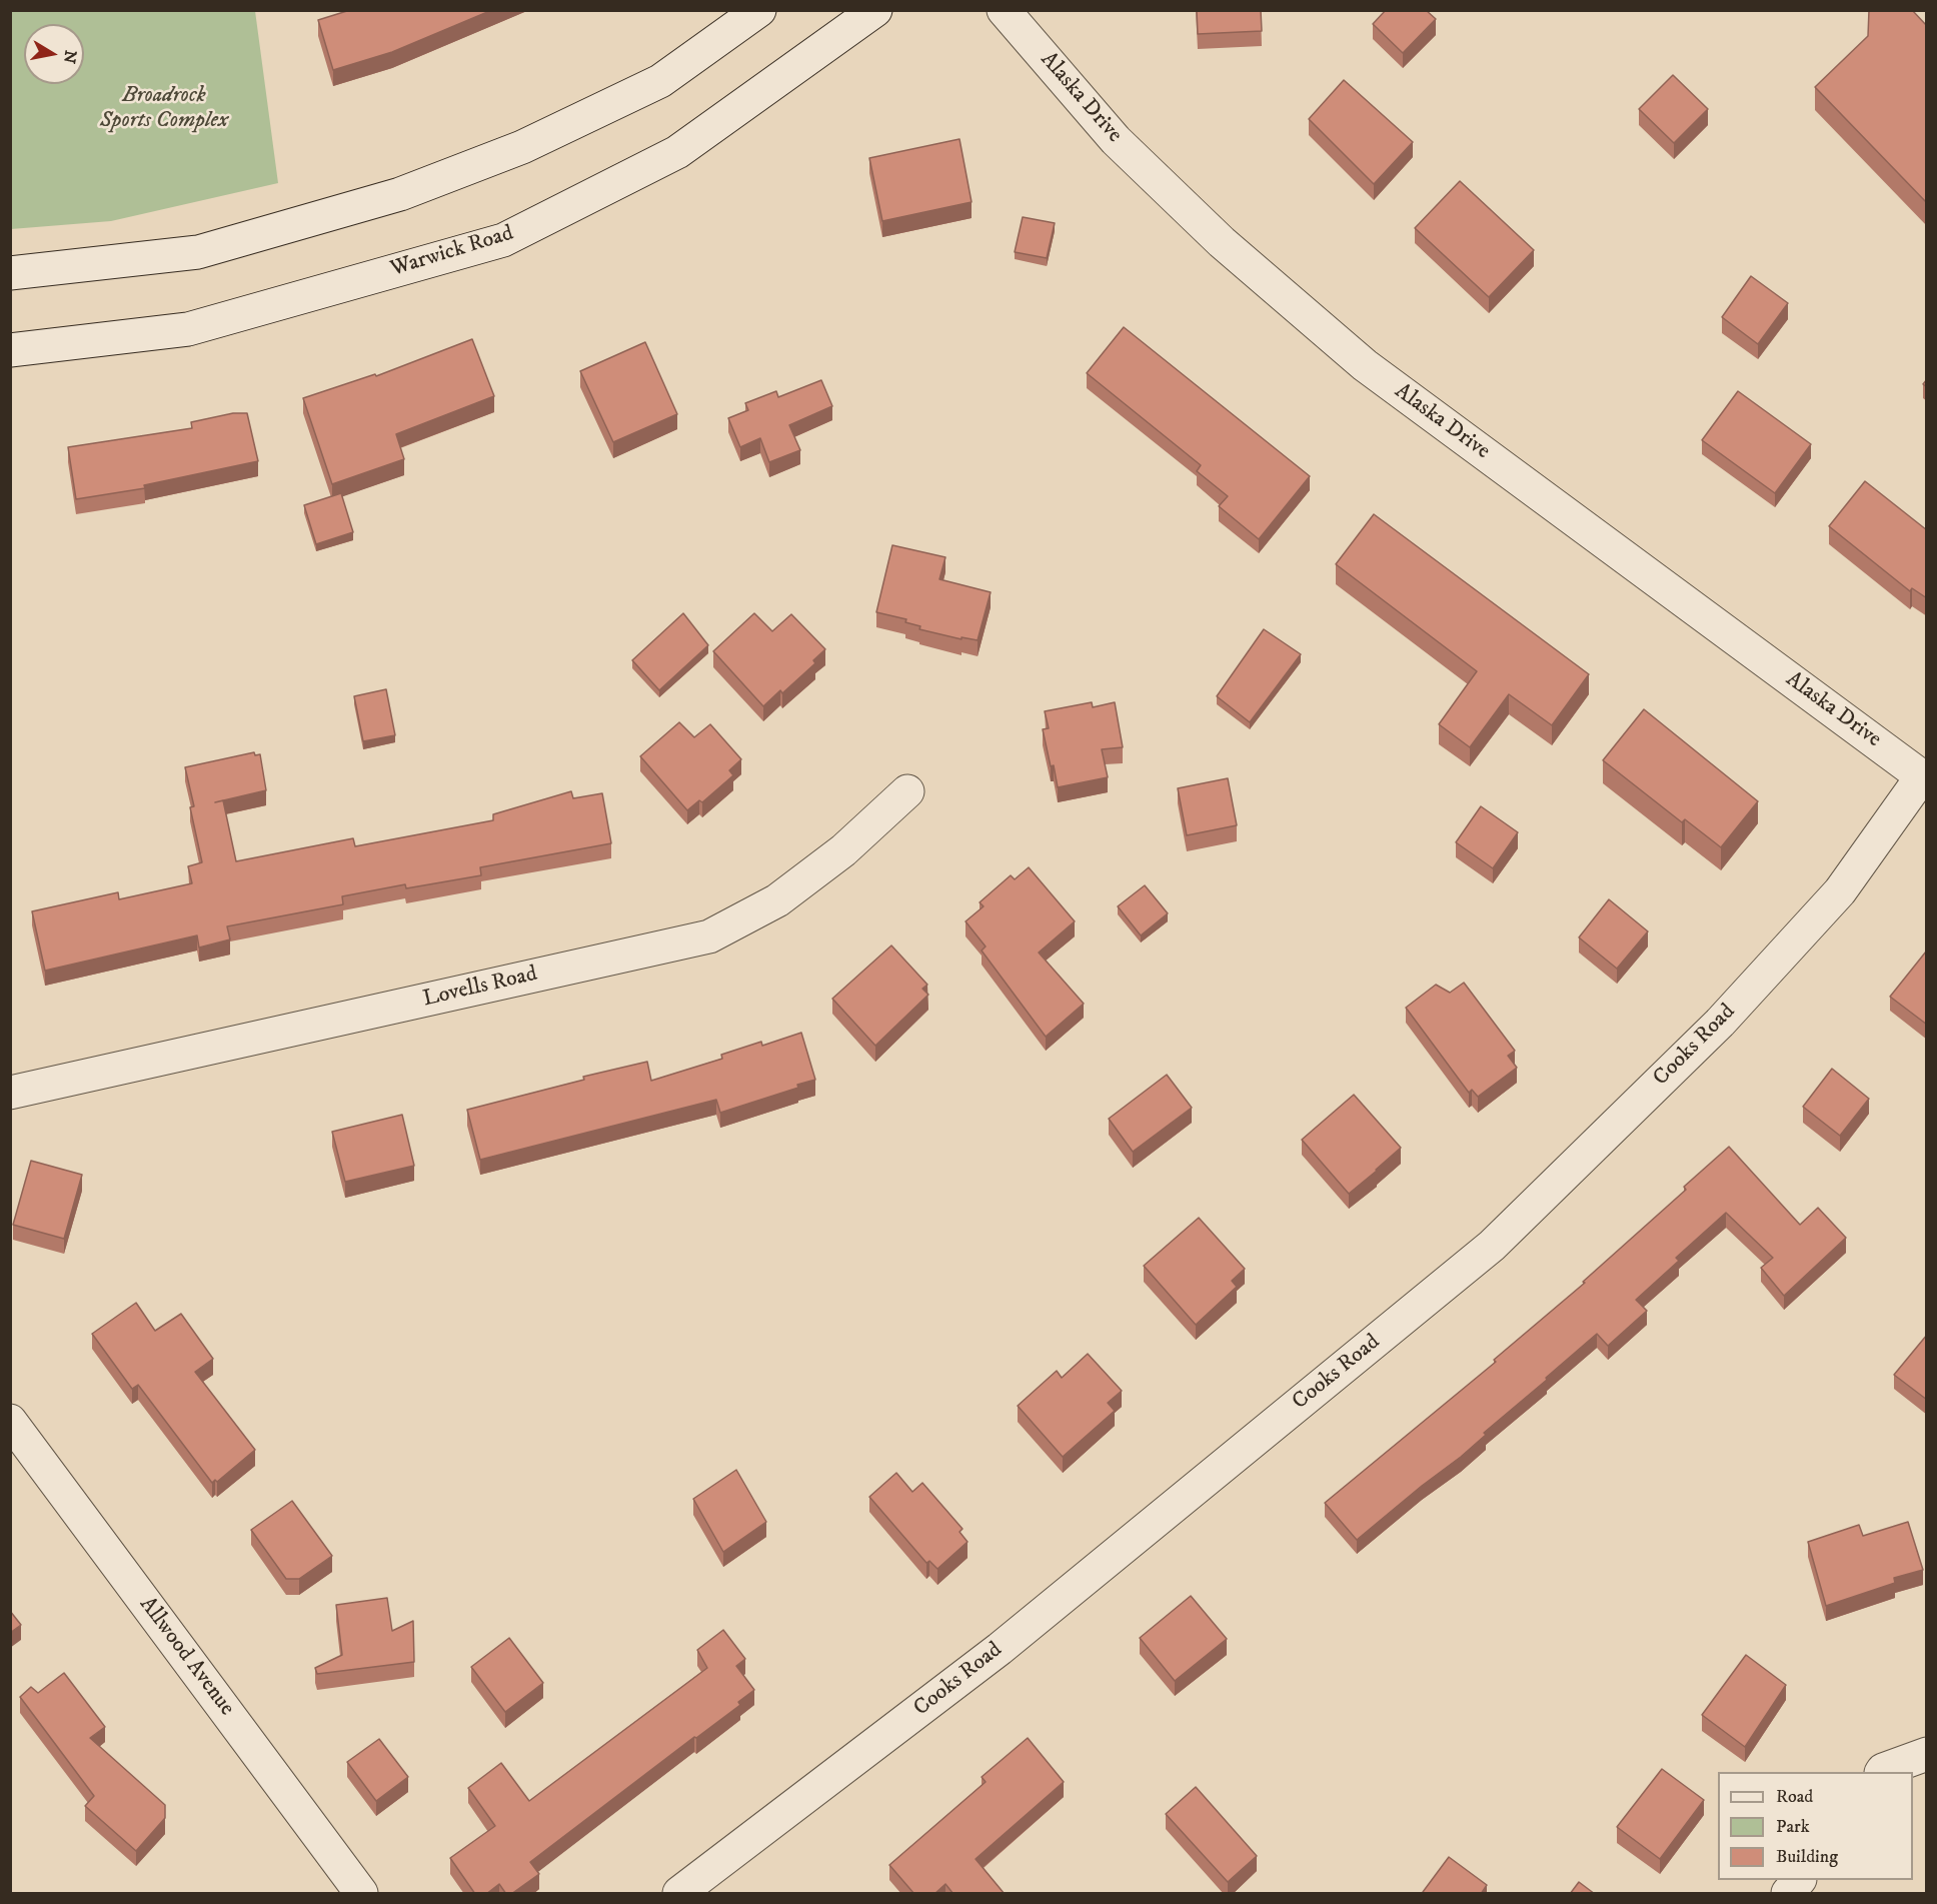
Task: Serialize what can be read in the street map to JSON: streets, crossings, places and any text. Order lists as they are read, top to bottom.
{
  "streets": {
    "street": [
      "Alaska Drive",
      "Warwick Road",
      "Lovells Road",
      "Cooks Road",
      "Allwood Avenue"
    ]
  },
  "crossings": [
    ["Alaska Drive", "Cooks Road"]
  ],
  "parks": ["Broadrock Sports Complex"],
  "legend": ["Road", "Park", "Building"],
  "north": "right"
}
